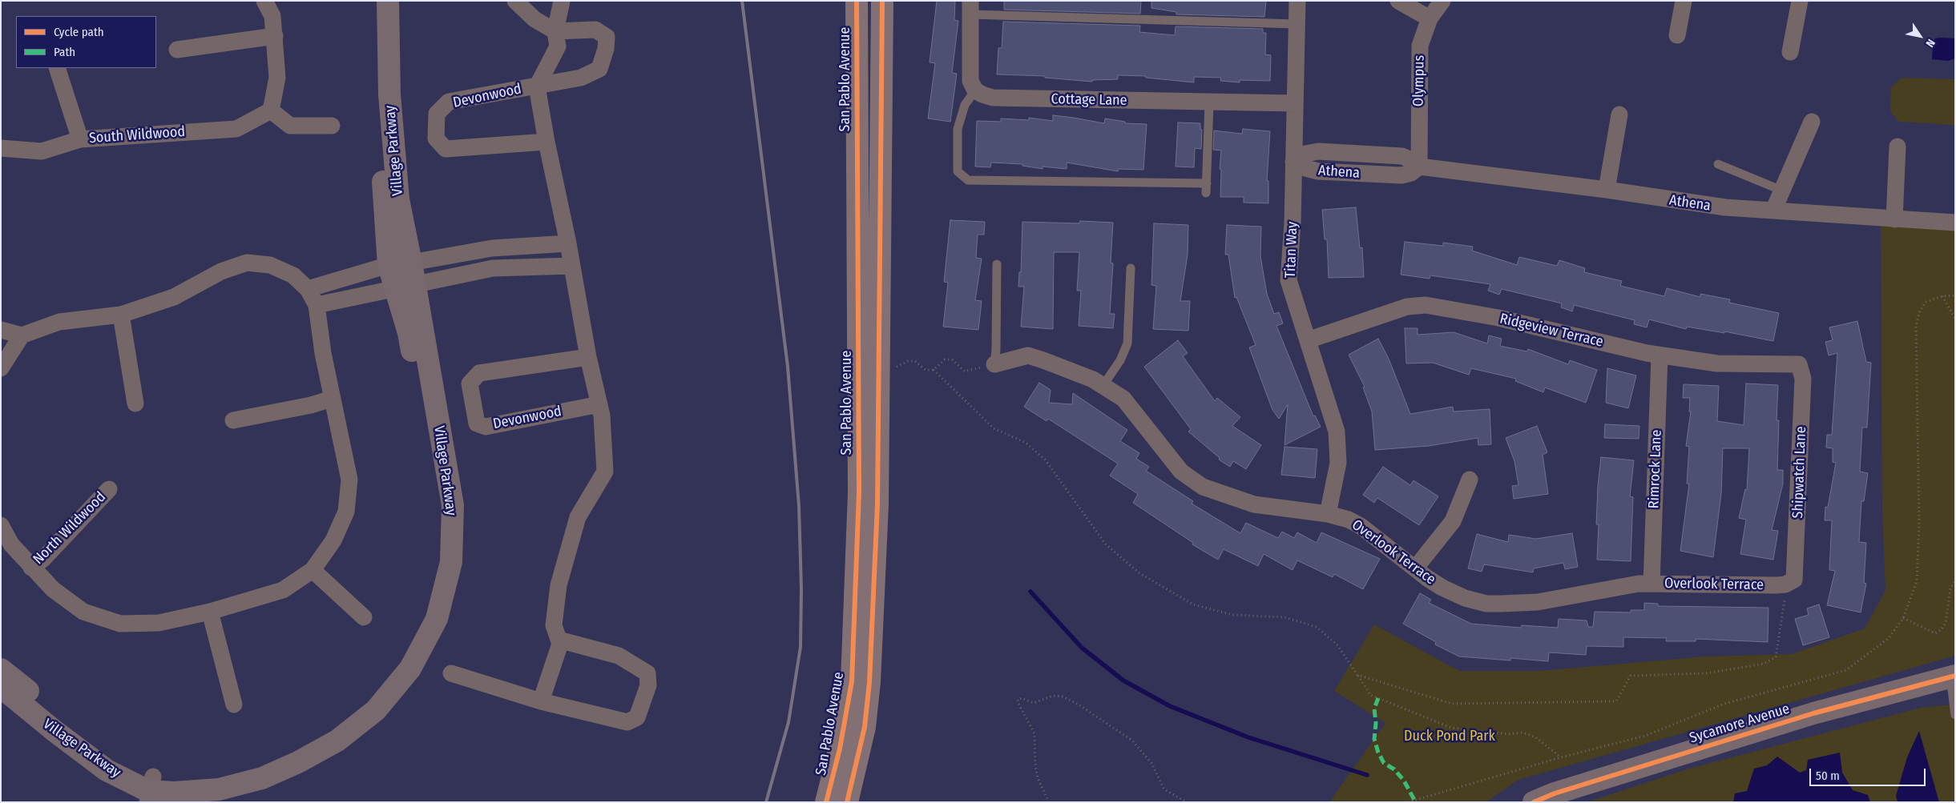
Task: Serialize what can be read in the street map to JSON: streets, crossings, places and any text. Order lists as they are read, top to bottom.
{
  "streets": {
    "main road": ["San Pablo Avenue"],
    "street": [
      "Olympus",
      "Devonwood",
      "Cottage Lane",
      "South Wildwood",
      "Village Parkway",
      "Athena",
      "Titan Way",
      "Ridgeview Terrace",
      "Rimrock Lane",
      "Shipwatch Lane",
      "North Wildwood",
      "Overlook Terrace",
      "Sycamore Avenue"
    ]
  },
  "crossings": [
    ["Olympus", "Athena"],
    ["Cottage Lane", "Titan Way"],
    ["Athena", "Titan Way"],
    ["Titan Way", "Ridgeview Terrace"],
    ["Titan Way", "Overlook Terrace"],
    ["Ridgeview Terrace", "Rimrock Lane"],
    ["Ridgeview Terrace", "Shipwatch Lane"],
    ["Rimrock Lane", "Overlook Terrace"],
    ["Shipwatch Lane", "Overlook Terrace"]
  ],
  "parks": ["Duck Pond Park"],
  "legend": ["Cycle path", "Path"],
  "scale_bar": "50 m",
  "north": "bottom right"
}
